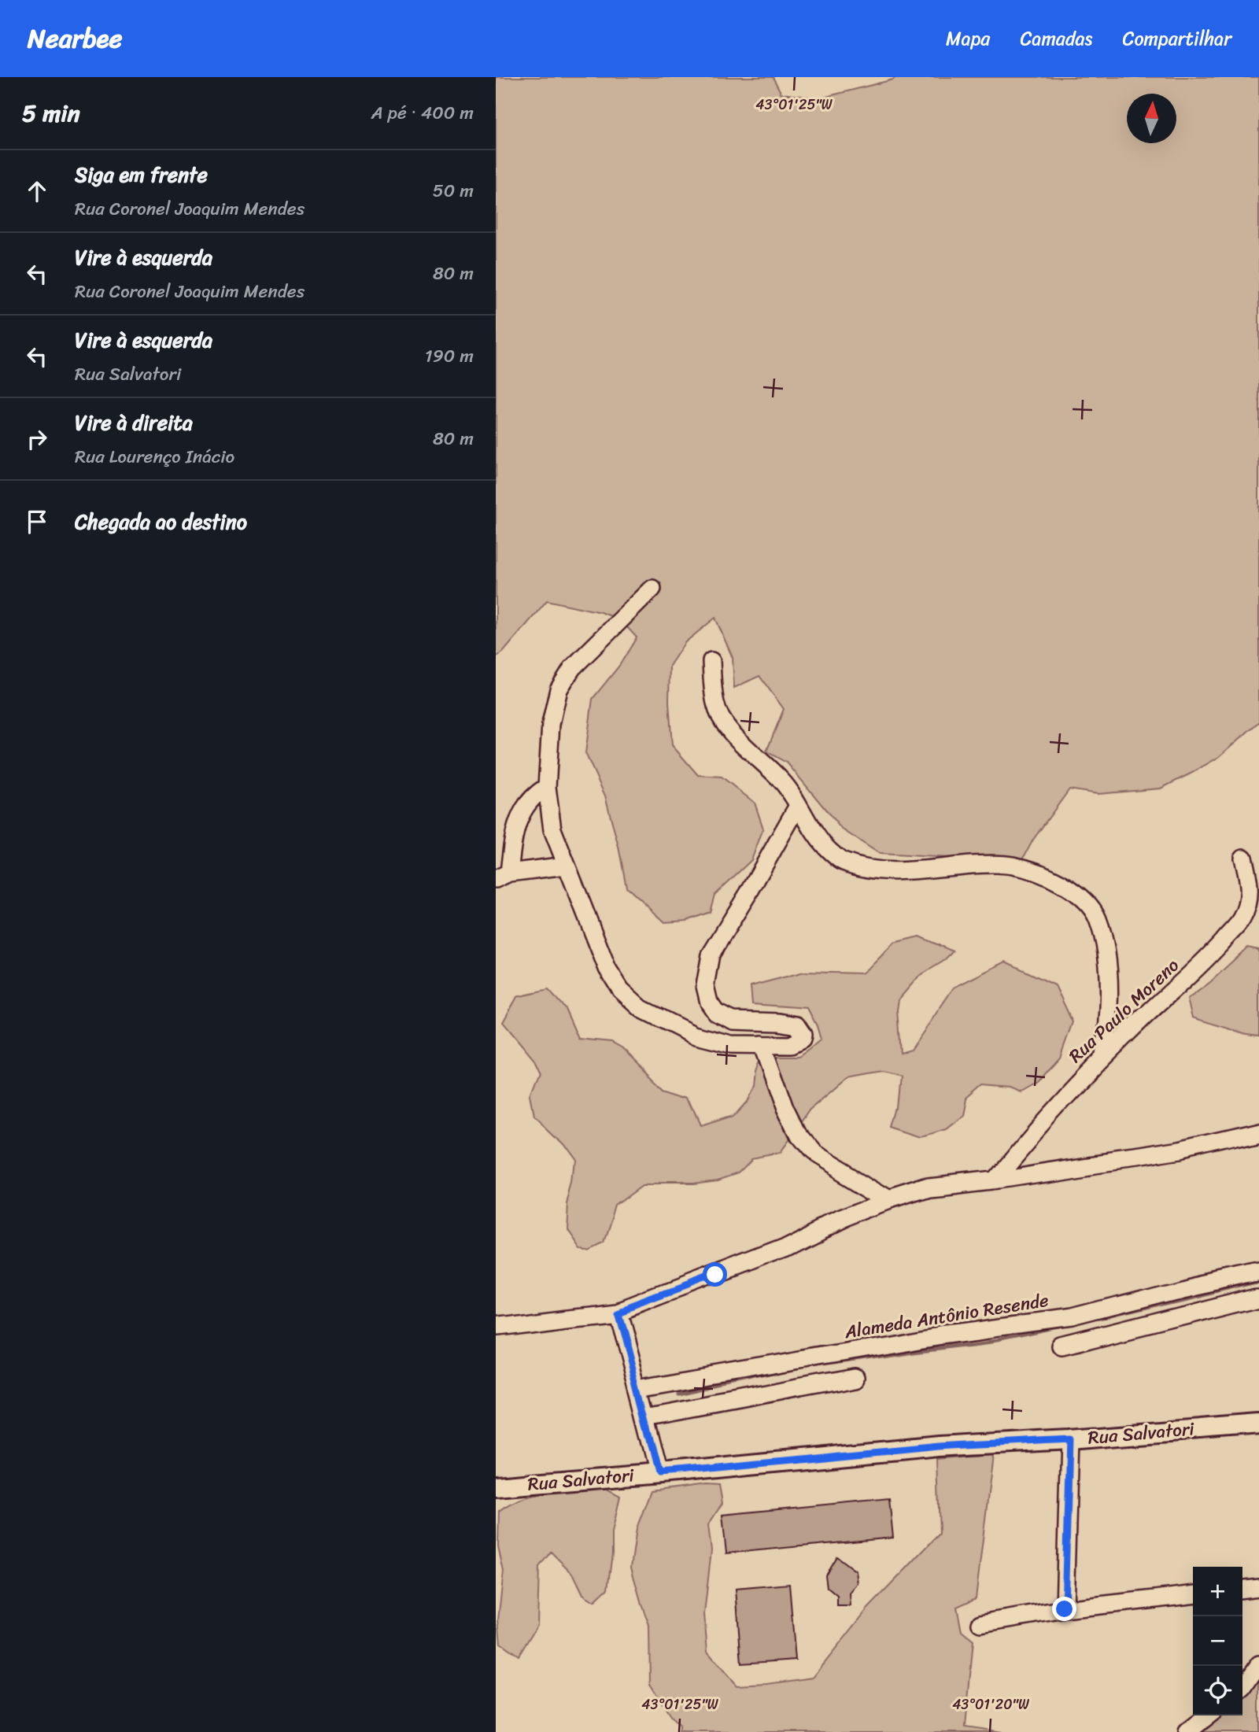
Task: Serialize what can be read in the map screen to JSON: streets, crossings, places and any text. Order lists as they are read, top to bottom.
{
  "streets": {
    "street": ["Rua Paulo Moreno", "Alameda Antônio Resende", "Rua Salvatori"]
  },
  "north": "top",
  "page": {
    "header": "Nearbee",
    "nav": ["Mapa", "Camadas", "Compartilhar"],
    "heading": ["5 min", "A pé · 400 m"],
    "list": [
      ["Siga em frente", "Rua Coronel Joaquim Mendes", "50 m"],
      ["Vire à esquerda", "Rua Coronel Joaquim Mendes", "80 m"],
      ["Vire à esquerda", "Rua Salvatori", "190 m"],
      ["Vire à direita", "Rua Lourenço Inácio", "80 m"],
      "Chegada ao destino"
    ],
    "map_buttons": ["+", "−"]
  },
  "coordinates": ["43°01'25\"W", "43°01'20\"W"]
}
